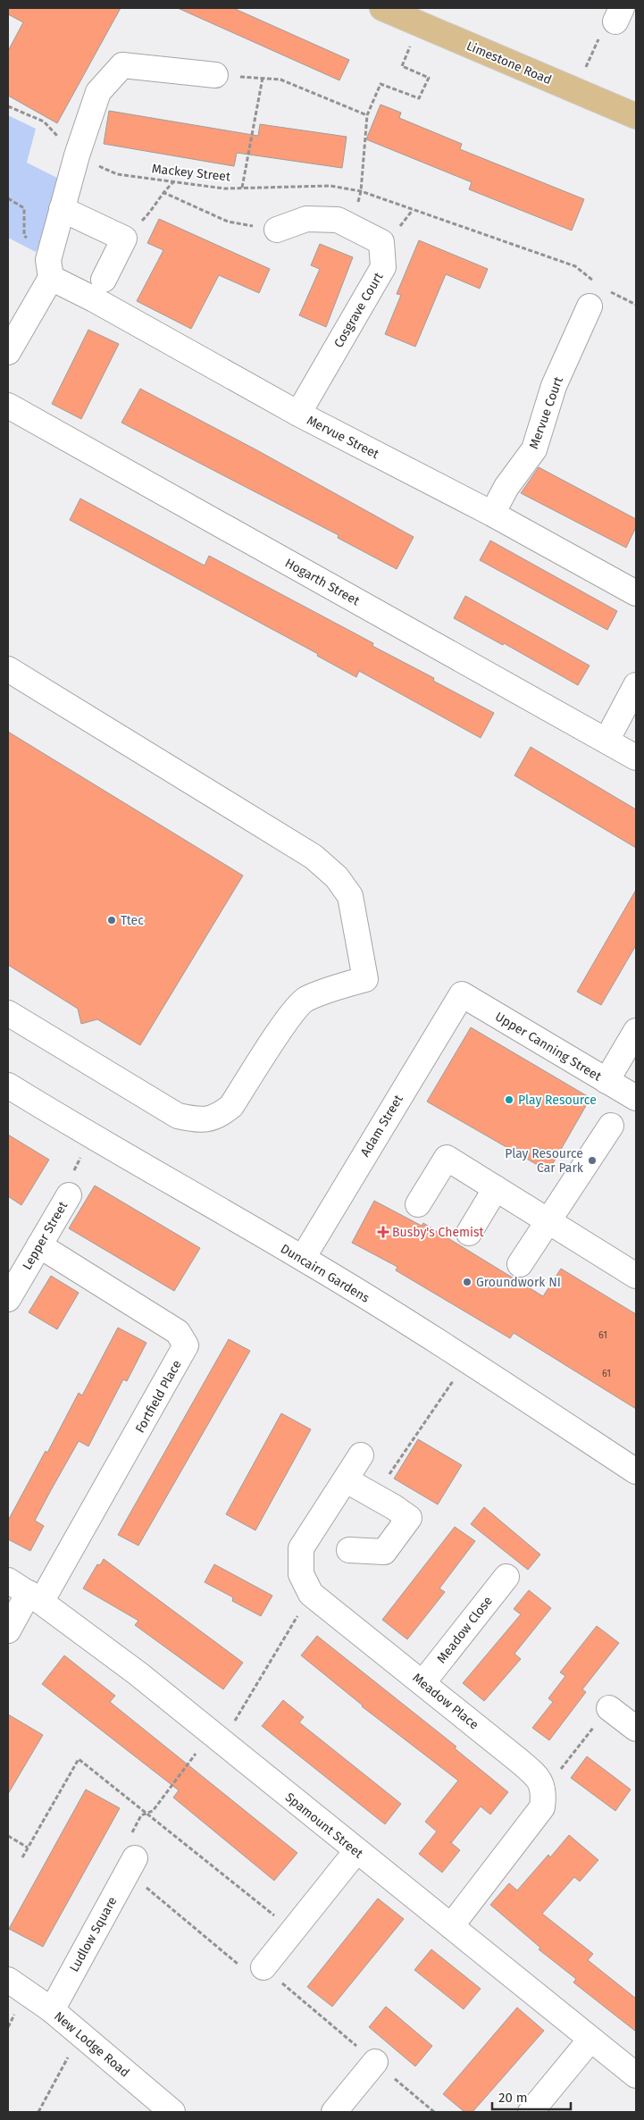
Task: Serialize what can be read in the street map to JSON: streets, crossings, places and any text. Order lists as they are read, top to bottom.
{
  "streets": {
    "main road": ["Limestone Road"],
    "street": [
      "Cosgrave Court",
      "Mervue Court",
      "Mervue Street",
      "Hogarth Street",
      "Upper Canning Street",
      "Adam Street",
      "Lepper Street",
      "Duncairn Gardens",
      "Fortfield Place",
      "Meadow Close",
      "Meadow Place",
      "Spamount Street",
      "Ludlow Square",
      "New Lodge Road"
    ],
    "path": ["Mackey Street"]
  },
  "crossings": [
    ["Cosgrave Court", "Mervue Street"],
    ["Mervue Court", "Mervue Street"],
    ["Upper Canning Street", "Adam Street"],
    ["Adam Street", "Duncairn Gardens"],
    ["Lepper Street", "Fortfield Place"],
    ["Fortfield Place", "Spamount Street"],
    ["Meadow Close", "Meadow Place"],
    ["Ludlow Square", "New Lodge Road"]
  ],
  "places": {
    "other": [
      "Ttec",
      "Play Resource",
      "Play Resource Car Park",
      "Groundwork NI"
    ],
    "health": ["Busby's Chemist"]
  },
  "house_numbers": ["61", "61"],
  "scale_bar": "20 m"
}
